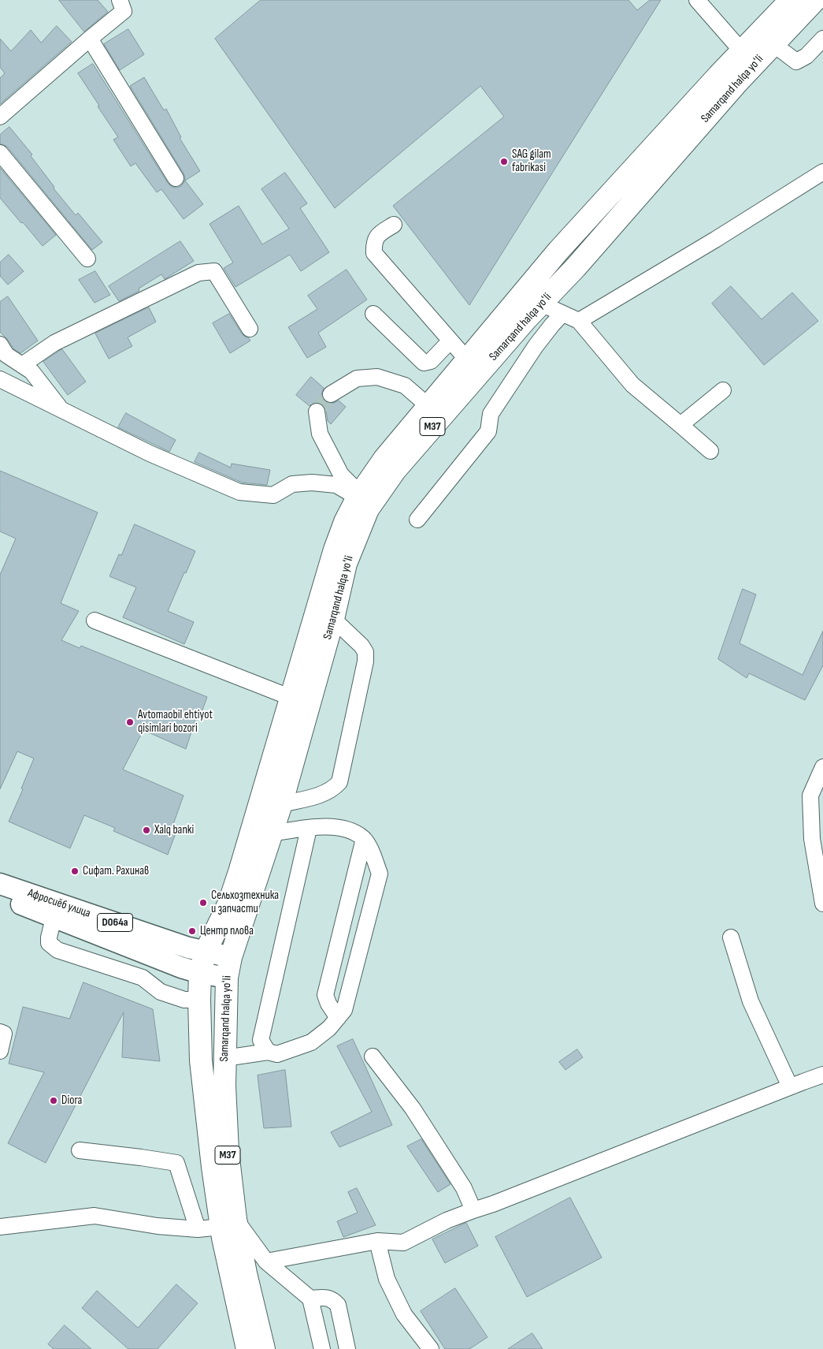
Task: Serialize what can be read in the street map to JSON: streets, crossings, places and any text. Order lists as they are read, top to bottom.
{
  "streets": {
    "highway": ["Samarqand halqa yoʻli", "M37"],
    "main road": ["Афросиёб улица", "D064a"]
  },
  "crossings": [
    ["Samarqand halqa yoʻli", "Афросиёб улица"]
  ],
  "places": [
    "SAG gilam fabrikasi",
    "Avtomaobil ehtiyot qisimlari bozori",
    "Xalq banki",
    "Сифат. Рахинав",
    "Сельхозтехника и запчасти",
    "Центр плова",
    "Diora"
  ]
}
